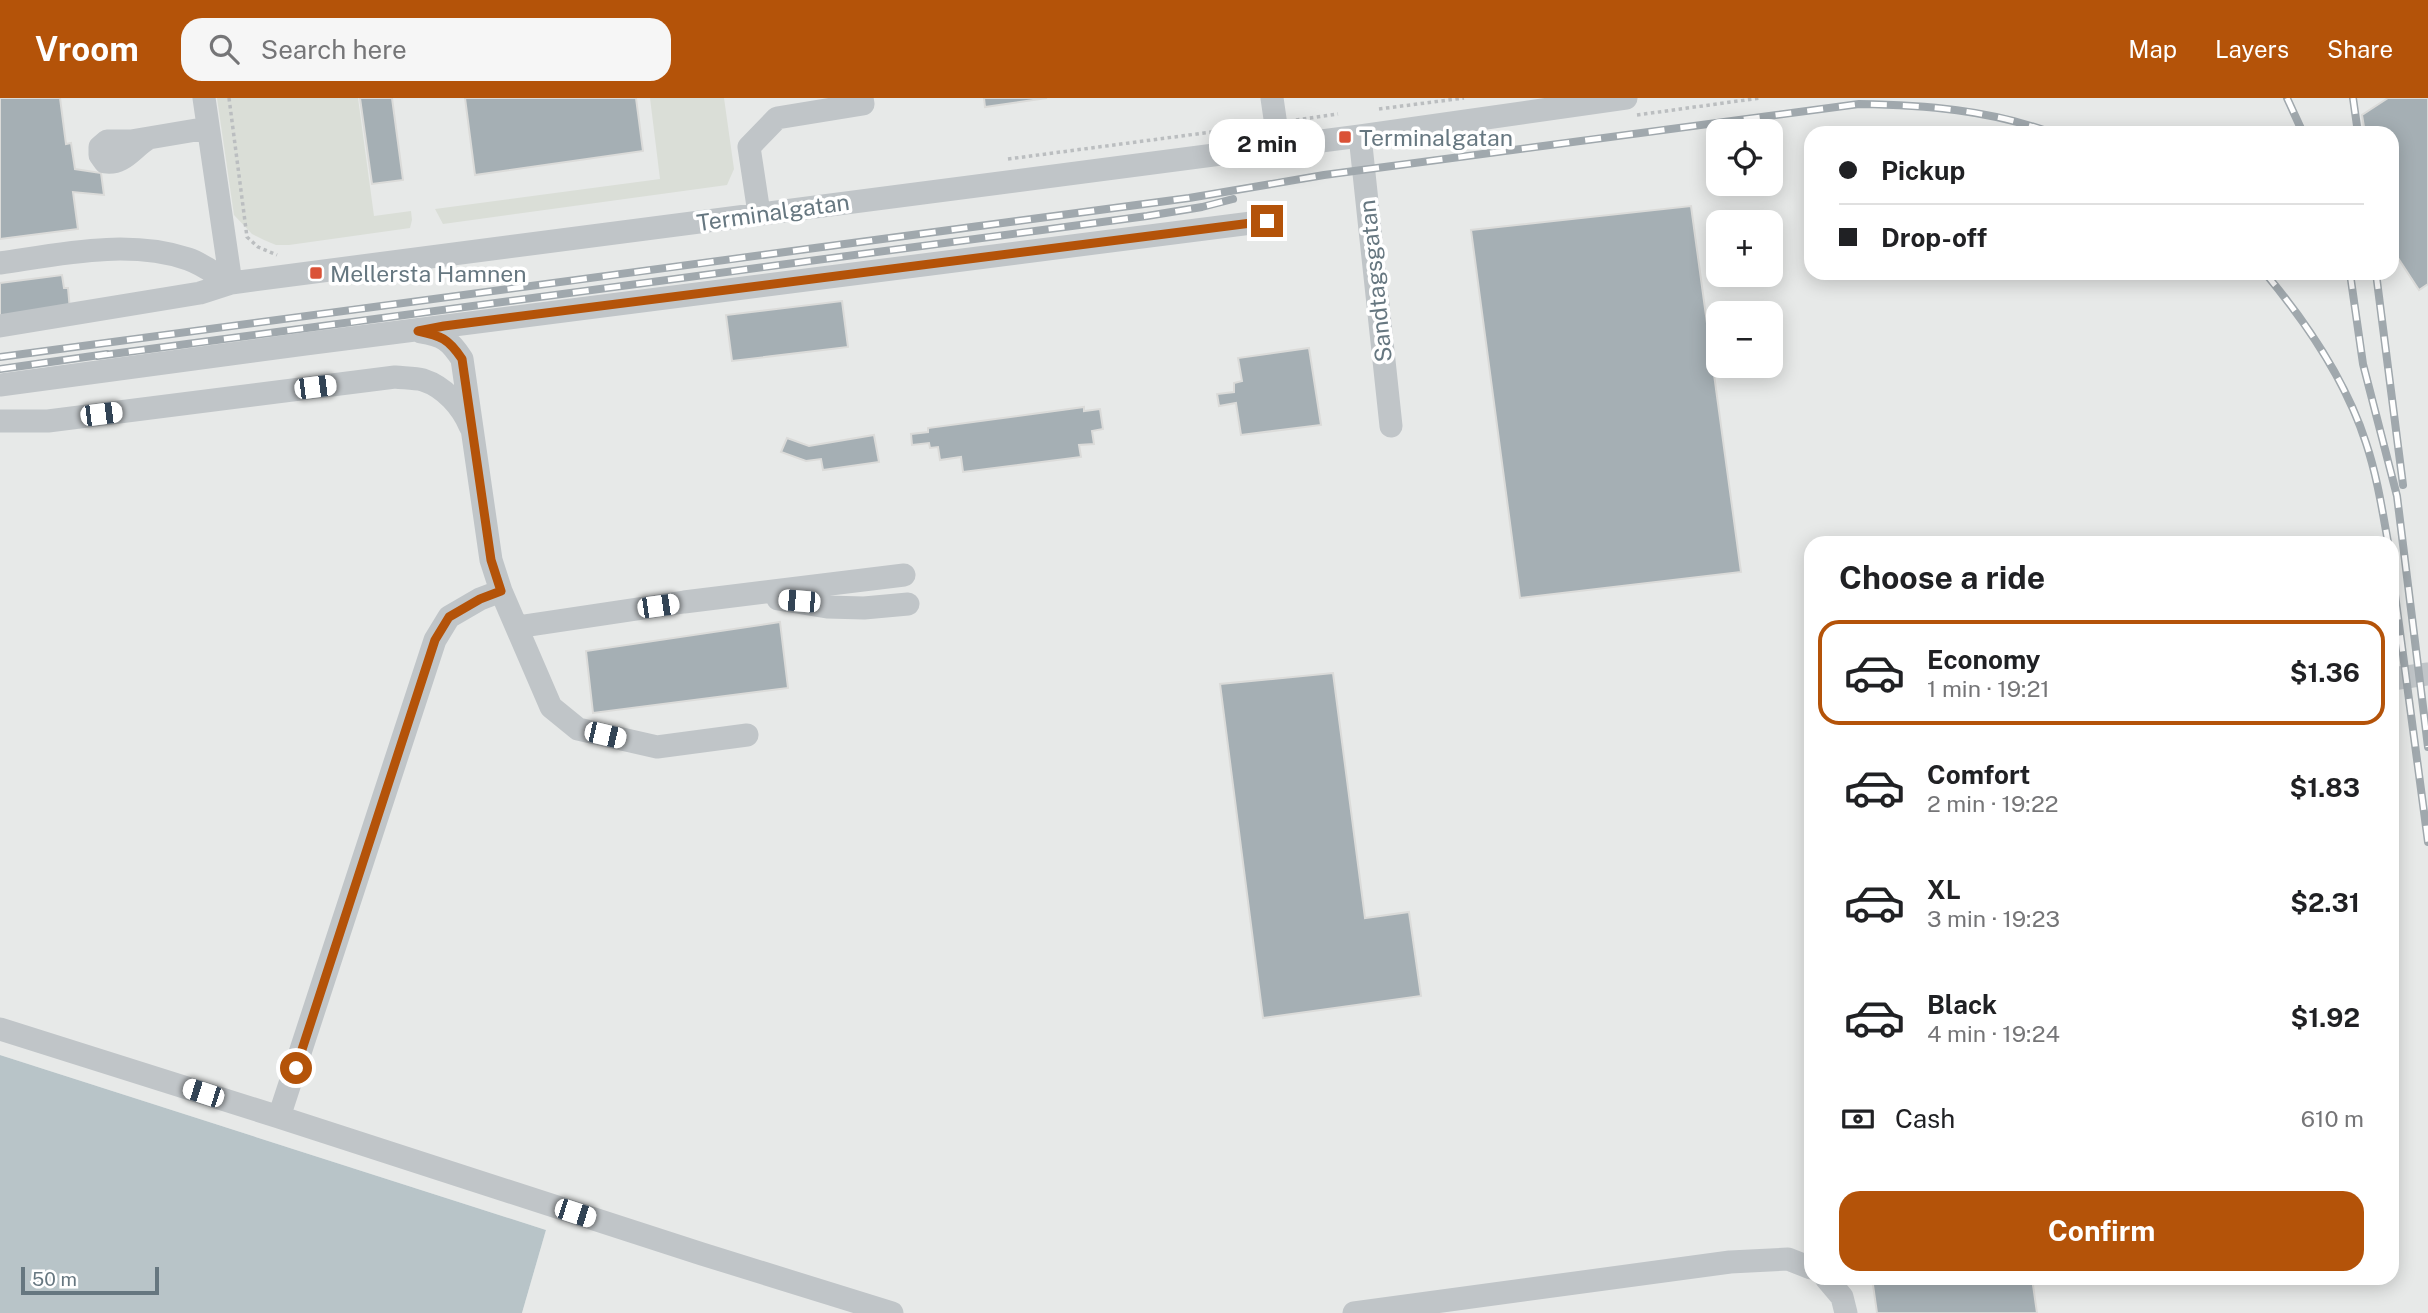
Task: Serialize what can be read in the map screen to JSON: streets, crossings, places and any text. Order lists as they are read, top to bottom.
{
  "streets": {
    "street": ["Terminalgatan", "Sandtagsgatan"]
  },
  "crossings": [
    ["Terminalgatan", "Sandtagsgatan"]
  ],
  "places": {
    "transit": ["Terminalgatan", "Mellersta Hamnen"]
  },
  "scale_bar": "50 m",
  "page": {
    "header": "Vroom",
    "search": "Search here",
    "nav": ["Map", "Layers", "Share"],
    "map_buttons": ["+", "−"],
    "bubble": "2 min",
    "banner": ["Pickup", "Drop-off"],
    "heading": "Choose a ride",
    "list": [
      {
        "name": "Economy",
        "note": "1 min · 19:21",
        "value": "$1.36"
      },
      {
        "name": "Comfort",
        "note": "2 min · 19:22",
        "value": "$1.83"
      },
      {
        "name": "XL",
        "note": "3 min · 19:23",
        "value": "$2.31"
      },
      {
        "name": "Black",
        "note": "4 min · 19:24",
        "value": "$1.92"
      }
    ],
    "pay": ["Cash", "610 m"],
    "buttons": "Confirm",
    "scale": "50 m"
  }
}
